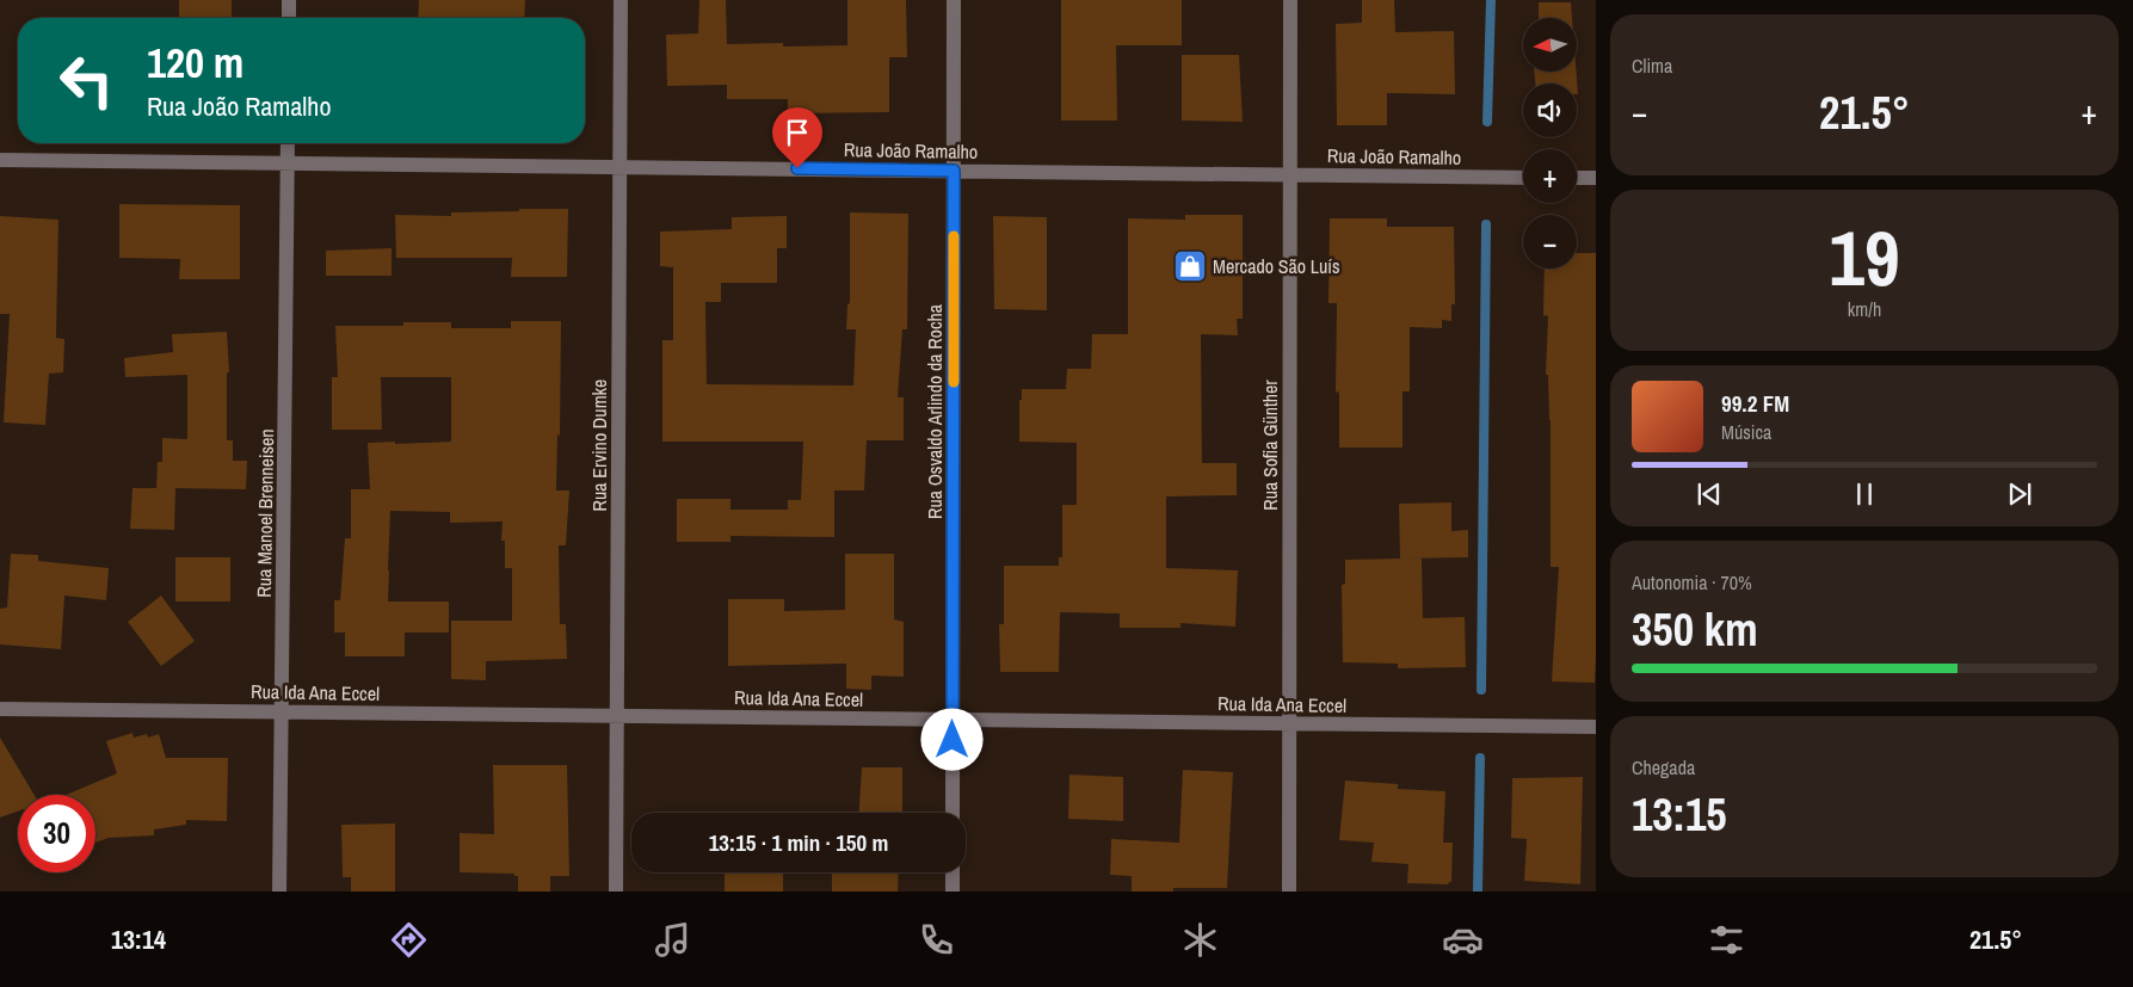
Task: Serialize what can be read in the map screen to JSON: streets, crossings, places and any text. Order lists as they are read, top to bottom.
{
  "streets": {
    "street": [
      "Rua João Ramalho",
      "Rua Osvaldo Arlindo da Rocha",
      "Rua Ervino Dumke",
      "Rua Sofia Günther",
      "Rua Manoel Brenneisen",
      "Rua Ida Ana Eccel"
    ]
  },
  "crossings": [
    ["Rua João Ramalho", "Rua Osvaldo Arlindo da Rocha"],
    ["Rua João Ramalho", "Rua Ervino Dumke"],
    ["Rua João Ramalho", "Rua Sofia Günther"],
    ["Rua João Ramalho", "Rua Manoel Brenneisen"],
    ["Rua Osvaldo Arlindo da Rocha", "Rua Ida Ana Eccel"],
    ["Rua Ervino Dumke", "Rua Ida Ana Eccel"],
    ["Rua Sofia Günther", "Rua Ida Ana Eccel"],
    ["Rua Manoel Brenneisen", "Rua Ida Ana Eccel"]
  ],
  "places": {
    "shop": ["Mercado São Luís"]
  },
  "north": "left",
  "page": {
    "tile": [
      "Clima",
      ["19", "km/h"],
      ["Autonomia · 70%", "350 km"],
      ["Chegada", "13:15"]
    ],
    "map_buttons": ["+", "−"],
    "turn": ["120 m", "Rua João Ramalho"],
    "heat": ["−", "21.5°", "+"],
    "song": ["99.2 FM", "Música"],
    "limit": "30",
    "trip": "13:15 · 1 min · 150 m",
    "tabs": ["13:14", "21.5°"]
  }
}
